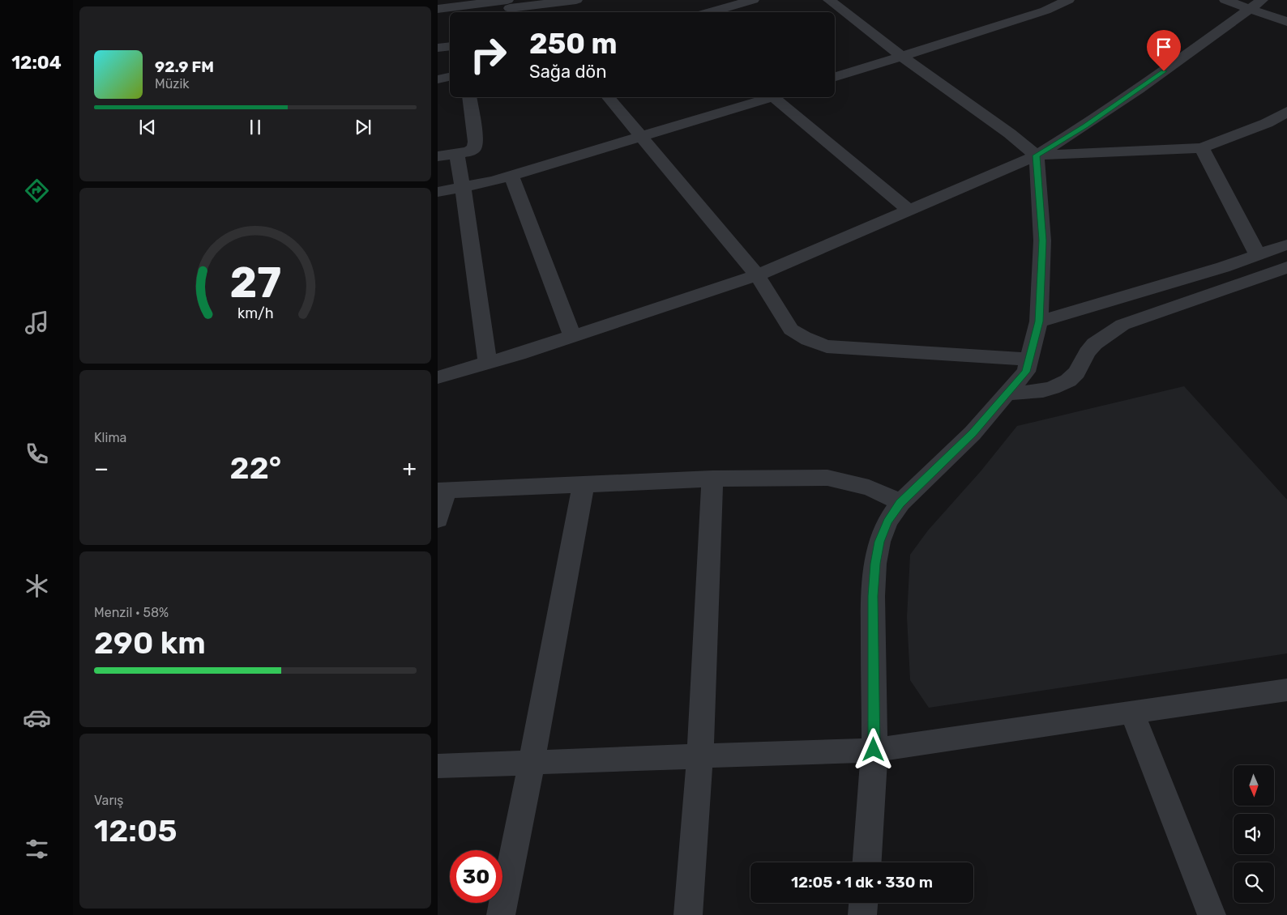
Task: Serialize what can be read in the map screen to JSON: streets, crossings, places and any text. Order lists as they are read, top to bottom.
{
  "north": "bottom",
  "page": {
    "tabs": "12:04",
    "turn": ["250 m", "Sağa dön"],
    "song": ["92.9 FM", "Müzik"],
    "tile": [
      "Klima",
      ["Menzil · 58%", "290 km"],
      ["Varış", "12:05"]
    ],
    "heat": ["−", "22°", "+"],
    "limit": "30",
    "trip": "12:05 · 1 dk · 330 m",
    "gauge": ["27", "km/h"]
  }
}
